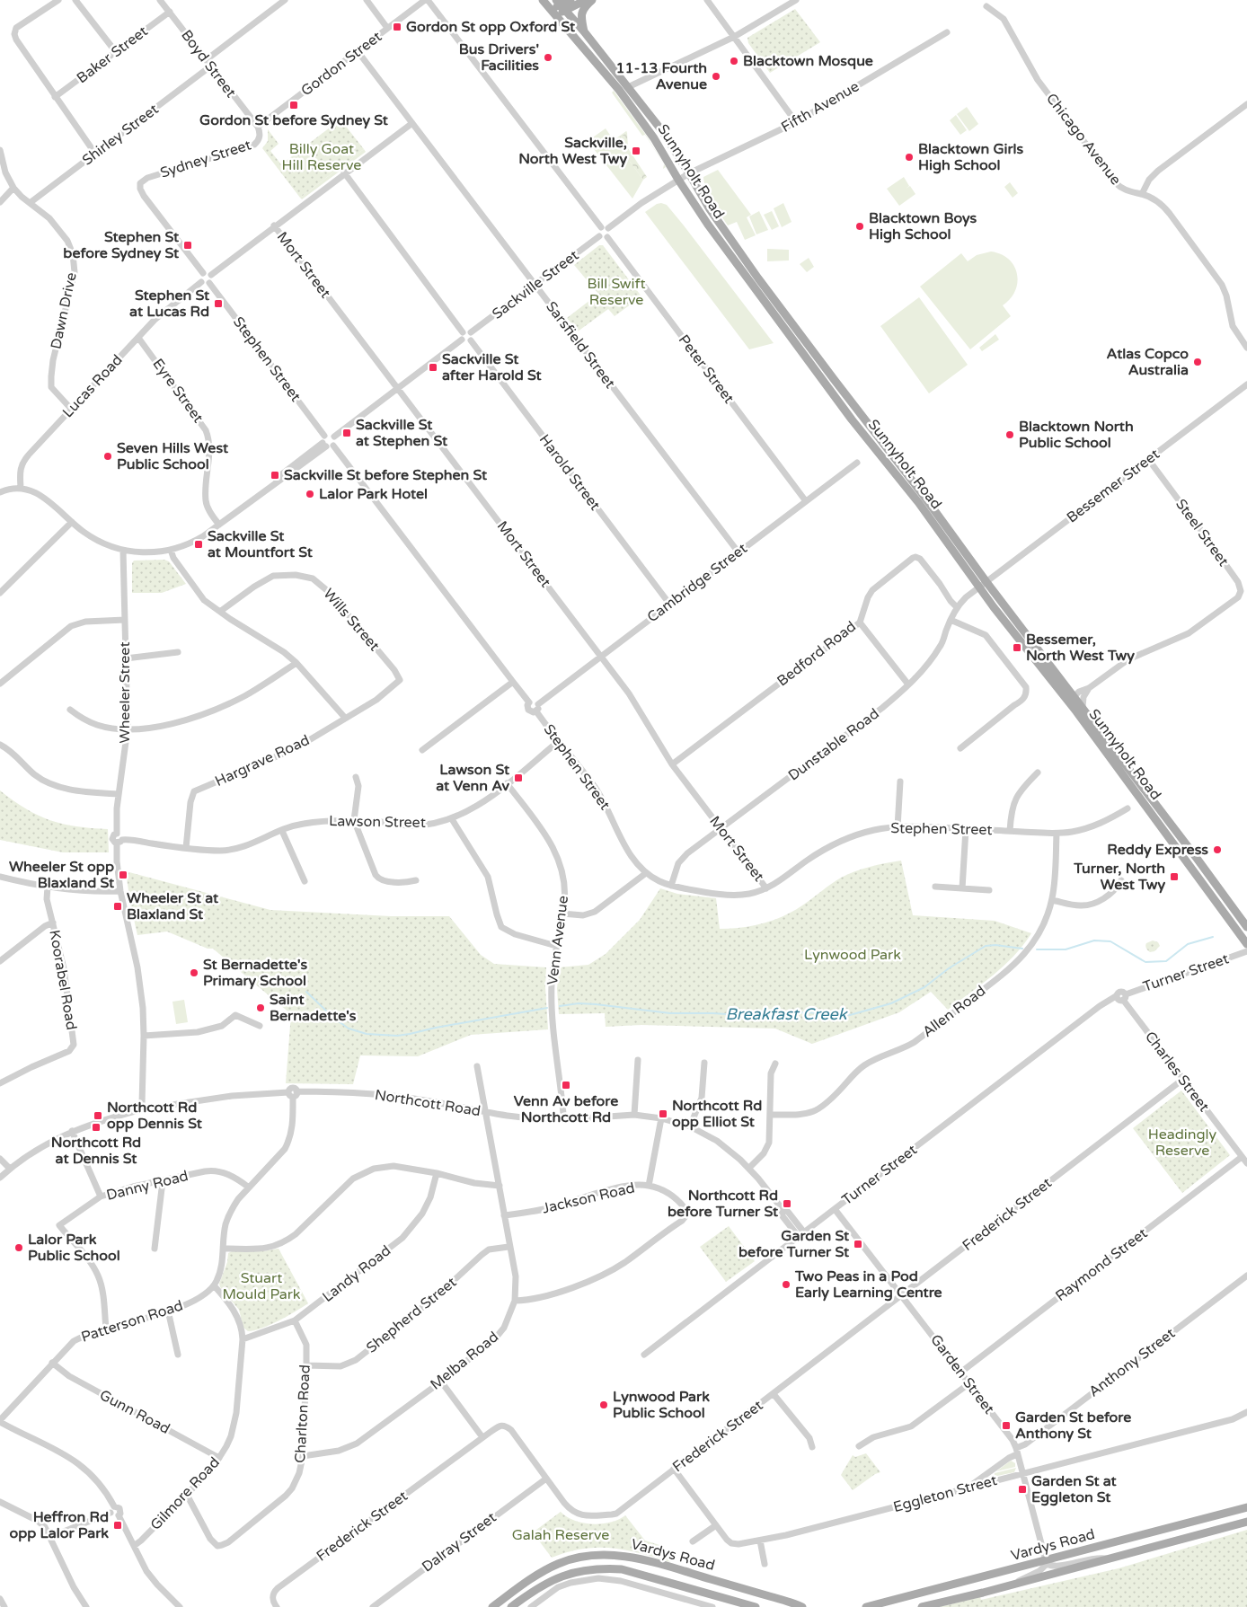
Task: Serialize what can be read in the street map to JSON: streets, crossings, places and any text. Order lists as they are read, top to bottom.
{
  "streets": {
    "main road": ["Sunnyholt Road", "Vardys Road"],
    "street": [
      "Baker Street",
      "Boyd Street",
      "Gordon Street",
      "Fifth Avenue",
      "Shirley Street",
      "Chicago Avenue",
      "Sydney Street",
      "Mort Street",
      "Sackville Street",
      "Dawn Drive",
      "Sarsfield Street",
      "Stephen Street",
      "Peter Street",
      "Lucas Road",
      "Eyre Street",
      "Harold Street",
      "Bessemer Street",
      "Steel Street",
      "Cambridge Street",
      "Wills Street",
      "Bedford Road",
      "Wheeler Street",
      "Dunstable Road",
      "Hargrave Road",
      "Lawson Street",
      "Venn Avenue",
      "Turner Street",
      "Koorabel Road",
      "Allen Road",
      "Charles Street",
      "Northcott Road",
      "Danny Road",
      "Jackson Road",
      "Frederick Street",
      "Raymond Street",
      "Landy Road",
      "Shepherd Street",
      "Patterson Road",
      "Melba Road",
      "Anthony Street",
      "Garden Street",
      "Gunn Road",
      "Charlton Road",
      "Gilmore Road",
      "Eggleton Street",
      "Dalray Street"
    ]
  },
  "crossings": [
    ["Baker Street", "Boyd Street"],
    ["Boyd Street", "Gordon Street"],
    ["Boyd Street", "Shirley Street"],
    ["Boyd Street", "Sydney Street"],
    ["Gordon Street", "Sydney Street"],
    ["Gordon Street", "Sarsfield Street"],
    ["Fifth Avenue", "Sunnyholt Road"],
    ["Shirley Street", "Dawn Drive"],
    ["Sydney Street", "Stephen Street"],
    ["Sydney Street", "Lucas Road"],
    ["Sunnyholt Road", "Bessemer Street"],
    ["Sunnyholt Road", "Steel Street"],
    ["Sunnyholt Road", "Dunstable Road"],
    ["Mort Street", "Stephen Street"],
    ["Mort Street", "Cambridge Street"],
    ["Mort Street", "Bedford Road"],
    ["Mort Street", "Dunstable Road"],
    ["Sackville Street", "Sarsfield Street"],
    ["Sackville Street", "Peter Street"],
    ["Sackville Street", "Harold Street"],
    ["Dawn Drive", "Lucas Road"],
    ["Sarsfield Street", "Cambridge Street"],
    ["Stephen Street", "Lucas Road"],
    ["Stephen Street", "Cambridge Street"],
    ["Stephen Street", "Dunstable Road"],
    ["Stephen Street", "Lawson Street"],
    ["Stephen Street", "Allen Road"],
    ["Peter Street", "Cambridge Street"],
    ["Lucas Road", "Eyre Street"],
    ["Harold Street", "Cambridge Street"],
    ["Bessemer Street", "Steel Street"],
    ["Bessemer Street", "Dunstable Road"],
    ["Wills Street", "Hargrave Road"],
    ["Bedford Road", "Dunstable Road"],
    ["Wheeler Street", "Lawson Street"],
    ["Hargrave Road", "Lawson Street"],
    ["Lawson Street", "Venn Avenue"],
    ["Venn Avenue", "Northcott Road"],
    ["Turner Street", "Charles Street"],
    ["Turner Street", "Northcott Road"],
    ["Turner Street", "Garden Street"],
    ["Charles Street", "Frederick Street"],
    ["Charles Street", "Raymond Street"],
    ["Northcott Road", "Melba Road"],
    ["Danny Road", "Patterson Road"],
    ["Jackson Road", "Melba Road"],
    ["Frederick Street", "Garden Street"],
    ["Frederick Street", "Eggleton Street"],
    ["Frederick Street", "Dalray Street"],
    ["Raymond Street", "Garden Street"],
    ["Landy Road", "Charlton Road"],
    ["Landy Road", "Gilmore Road"],
    ["Shepherd Street", "Melba Road"],
    ["Shepherd Street", "Charlton Road"],
    ["Patterson Road", "Gunn Road"],
    ["Patterson Road", "Gilmore Road"],
    ["Melba Road", "Charlton Road"],
    ["Anthony Street", "Garden Street"],
    ["Anthony Street", "Eggleton Street"],
    ["Garden Street", "Eggleton Street"],
    ["Garden Street", "Vardys Road"],
    ["Gunn Road", "Gilmore Road"],
    ["Charlton Road", "Gilmore Road"]
  ],
  "water": ["Breakfast Creek"],
  "parks": [
    "Billy Goat Hill Reserve",
    "Bill Swift Reserve",
    "Lynwood Park",
    "Headingly Reserve",
    "Stuart Mould Park",
    "Galah Reserve"
  ],
  "places": {
    "transit": [
      "Gordon St opp Oxford St",
      "Gordon St before Sydney St",
      "Sackville, North West Twy",
      "Stephen St before Sydney St",
      "Stephen St at Lucas Rd",
      "Sackville St after Harold St",
      "Sackville St at Stephen St",
      "Sackville St before Stephen St",
      "Sackville St at Mountfort St",
      "Bessemer, North West Twy",
      "Lawson St at Venn Av",
      "Wheeler St opp Blaxland St",
      "Turner, North West Twy",
      "Wheeler St at Blaxland St",
      "Venn Av before Northcott Rd",
      "Northcott Rd opp Elliot St",
      "Northcott Rd opp Dennis St",
      "Northcott Rd at Dennis St",
      "Northcott Rd before Turner St",
      "Garden St before Turner St",
      "Garden St before Anthony St",
      "Garden St at Eggleton St",
      "Heffron Rd opp Lalor Park"
    ],
    "other": [
      "Bus Drivers' Facilities",
      "Blacktown Mosque",
      "11-13 Fourth Avenue",
      "Blacktown Girls High School",
      "Blacktown Boys High School",
      "Atlas Copco Australia",
      "Blacktown North Public School",
      "Seven Hills West Public School",
      "Lalor Park Hotel",
      "Reddy Express",
      "St Bernadette's Primary School",
      "Saint Bernadette's",
      "Lalor Park Public School",
      "Two Peas in a Pod Early Learning Centre",
      "Lynwood Park Public School"
    ]
  }
}
